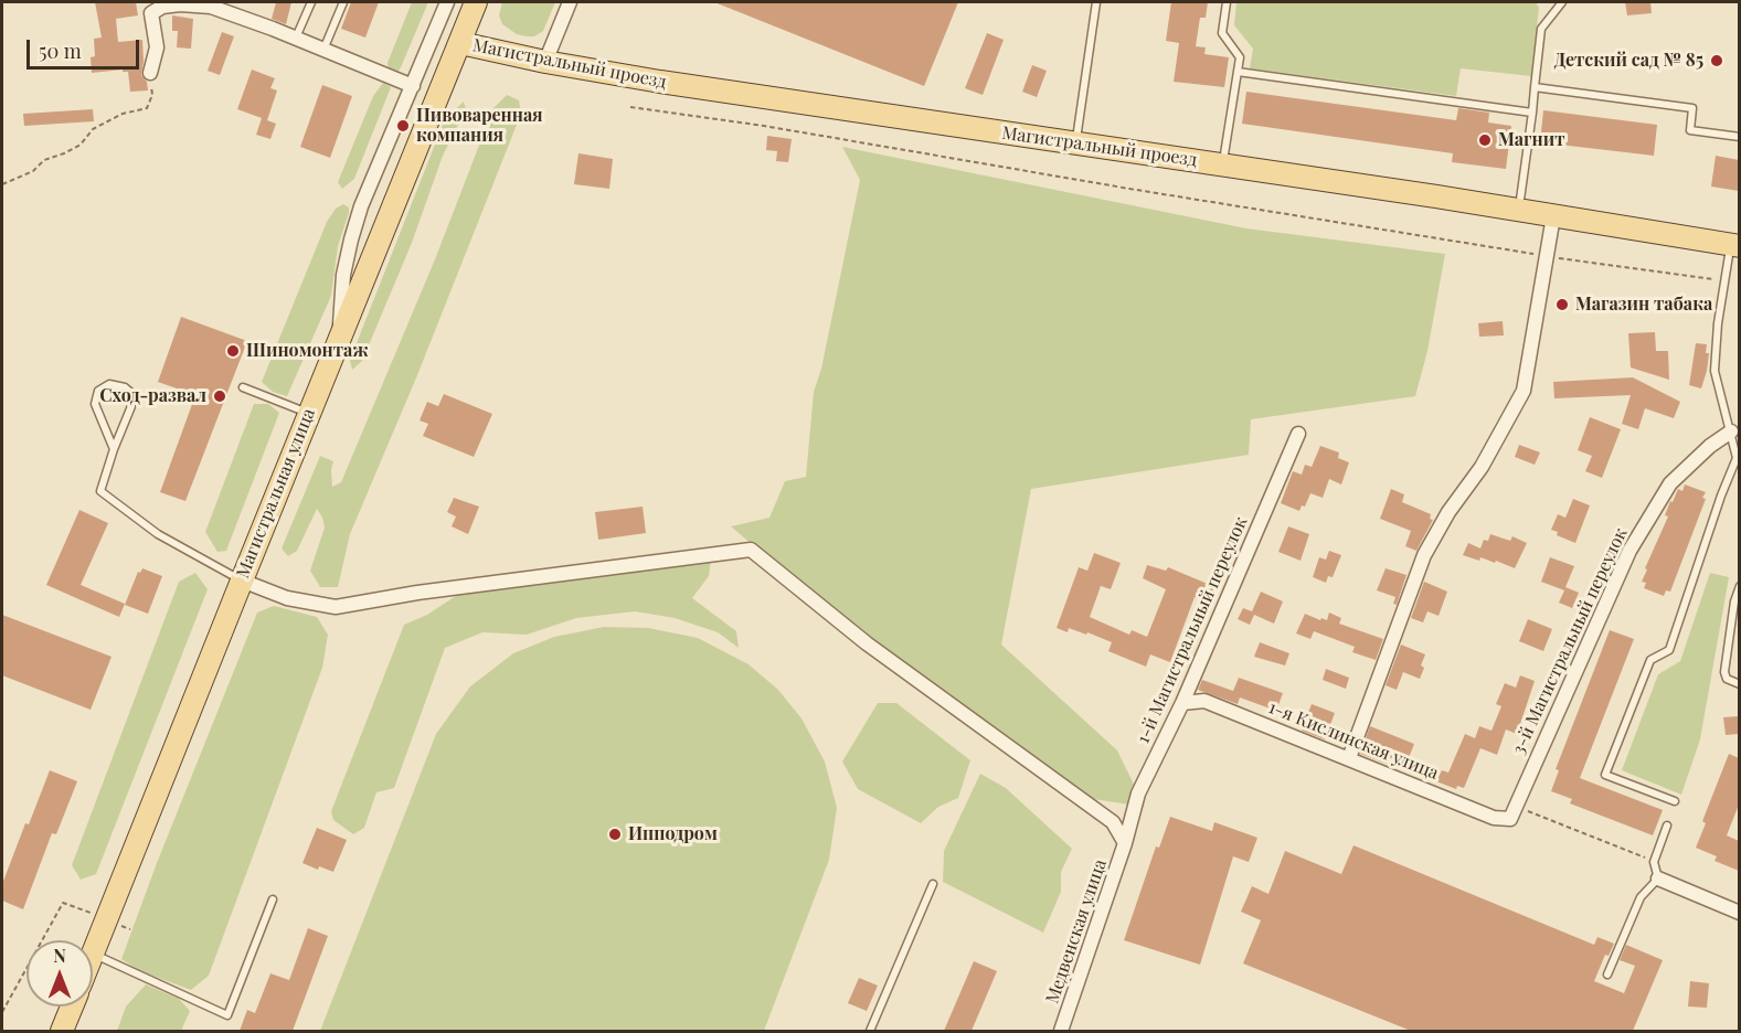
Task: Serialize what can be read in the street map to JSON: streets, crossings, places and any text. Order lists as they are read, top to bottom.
{
  "streets": {
    "main road": ["Магистральный проезд", "Магистральная улица"],
    "street": [
      "1-й Магистральный переулок",
      "3-й Магистральный переулок",
      "1-я Кислинская улица",
      "Медвенская улица"
    ]
  },
  "crossings": [
    ["Магистральный проезд", "Магистральная улица"],
    ["1-й Магистральный переулок", "1-я Кислинская улица"],
    ["1-й Магистральный переулок", "Медвенская улица"],
    ["3-й Магистральный переулок", "1-я Кислинская улица"]
  ],
  "places": [
    "Детский сад № 85",
    "Пивоваренная компания",
    "Магнит",
    "Магазин табака",
    "Шиномонтаж",
    "Сход-развал",
    "Ипподром"
  ],
  "scale_bar": "50 m",
  "north": "top"
}
